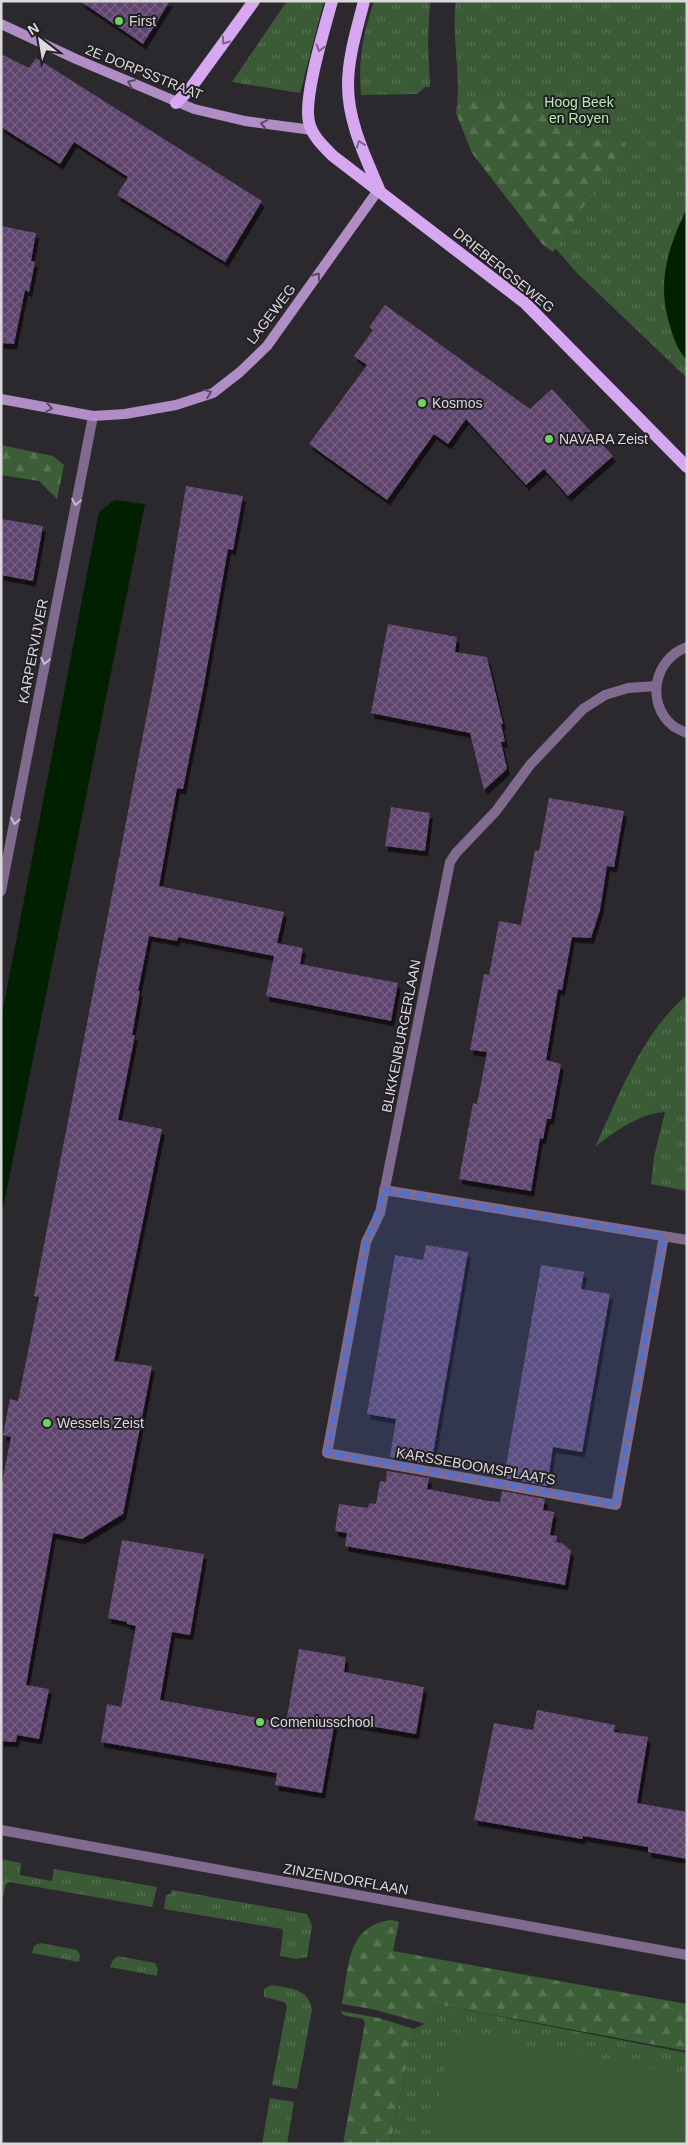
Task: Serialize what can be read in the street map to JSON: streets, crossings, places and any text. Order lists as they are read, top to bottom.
{
  "streets": {
    "main road": ["2E DORPSSTRAAT", "DRIEBERGSEWEG", "LAGEWEG"],
    "street": [
      "KARPERVIJVER",
      "BLIKKENBURGERLAAN",
      "KARSSEBOOMSPLAATS",
      "ZINZENDORFLAAN"
    ]
  },
  "crossings": [
    ["2E DORPSSTRAAT", "DRIEBERGSEWEG"],
    ["DRIEBERGSEWEG", "LAGEWEG"],
    ["LAGEWEG", "KARPERVIJVER"],
    ["BLIKKENBURGERLAAN", "KARSSEBOOMSPLAATS"]
  ],
  "one_way": ["2E DORPSSTRAAT", "LAGEWEG", "KARPERVIJVER"],
  "parks": ["Hoog Beek en Royen"],
  "places": [
    "First",
    "Kosmos",
    "NAVARA Zeist",
    "Wessels Zeist",
    "Comeniusschool"
  ],
  "north": "top left"
}
